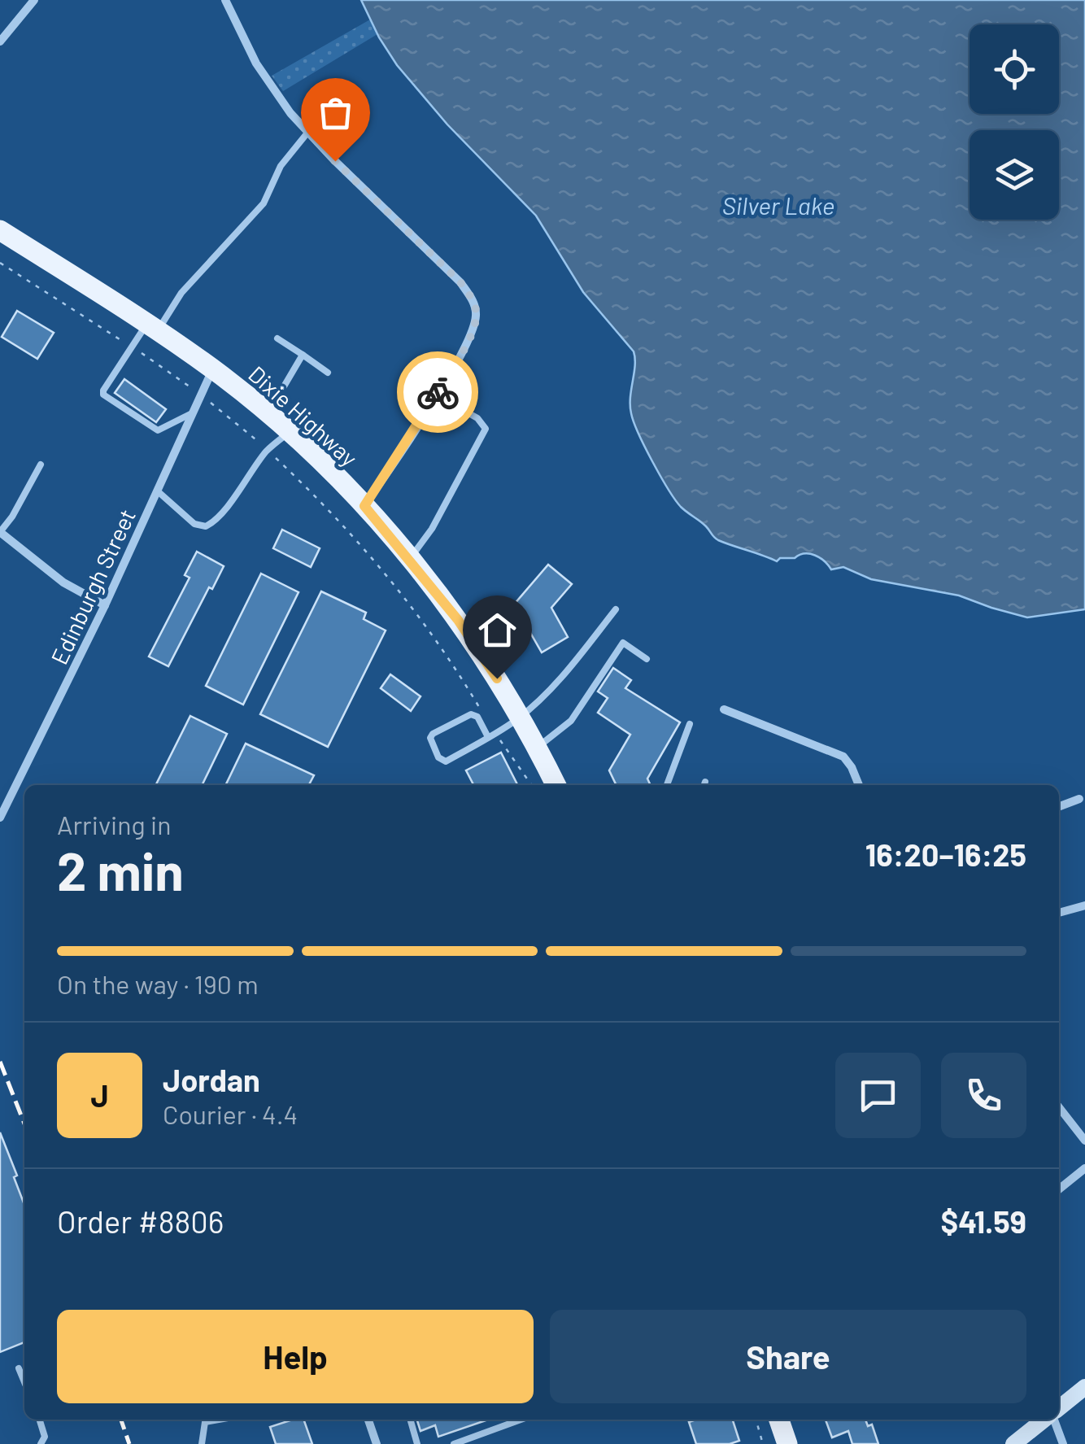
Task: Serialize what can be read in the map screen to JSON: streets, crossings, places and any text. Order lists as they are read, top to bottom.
{
  "streets": {
    "main road": ["Dixie Highway"],
    "street": ["Edinburgh Street"]
  },
  "crossings": [
    ["Dixie Highway", "Edinburgh Street"]
  ],
  "water": ["Silver Lake"],
  "page": {
    "heading": ["2 min", "Arriving in", "16:20–16:25"],
    "panel": [
      "Jordan",
      "Courier · 4.4",
      "Order #8806",
      "$41.59"
    ],
    "bar": "On the way · 190 m",
    "round": "J",
    "buttons": ["Help", "Share"]
  }
}
